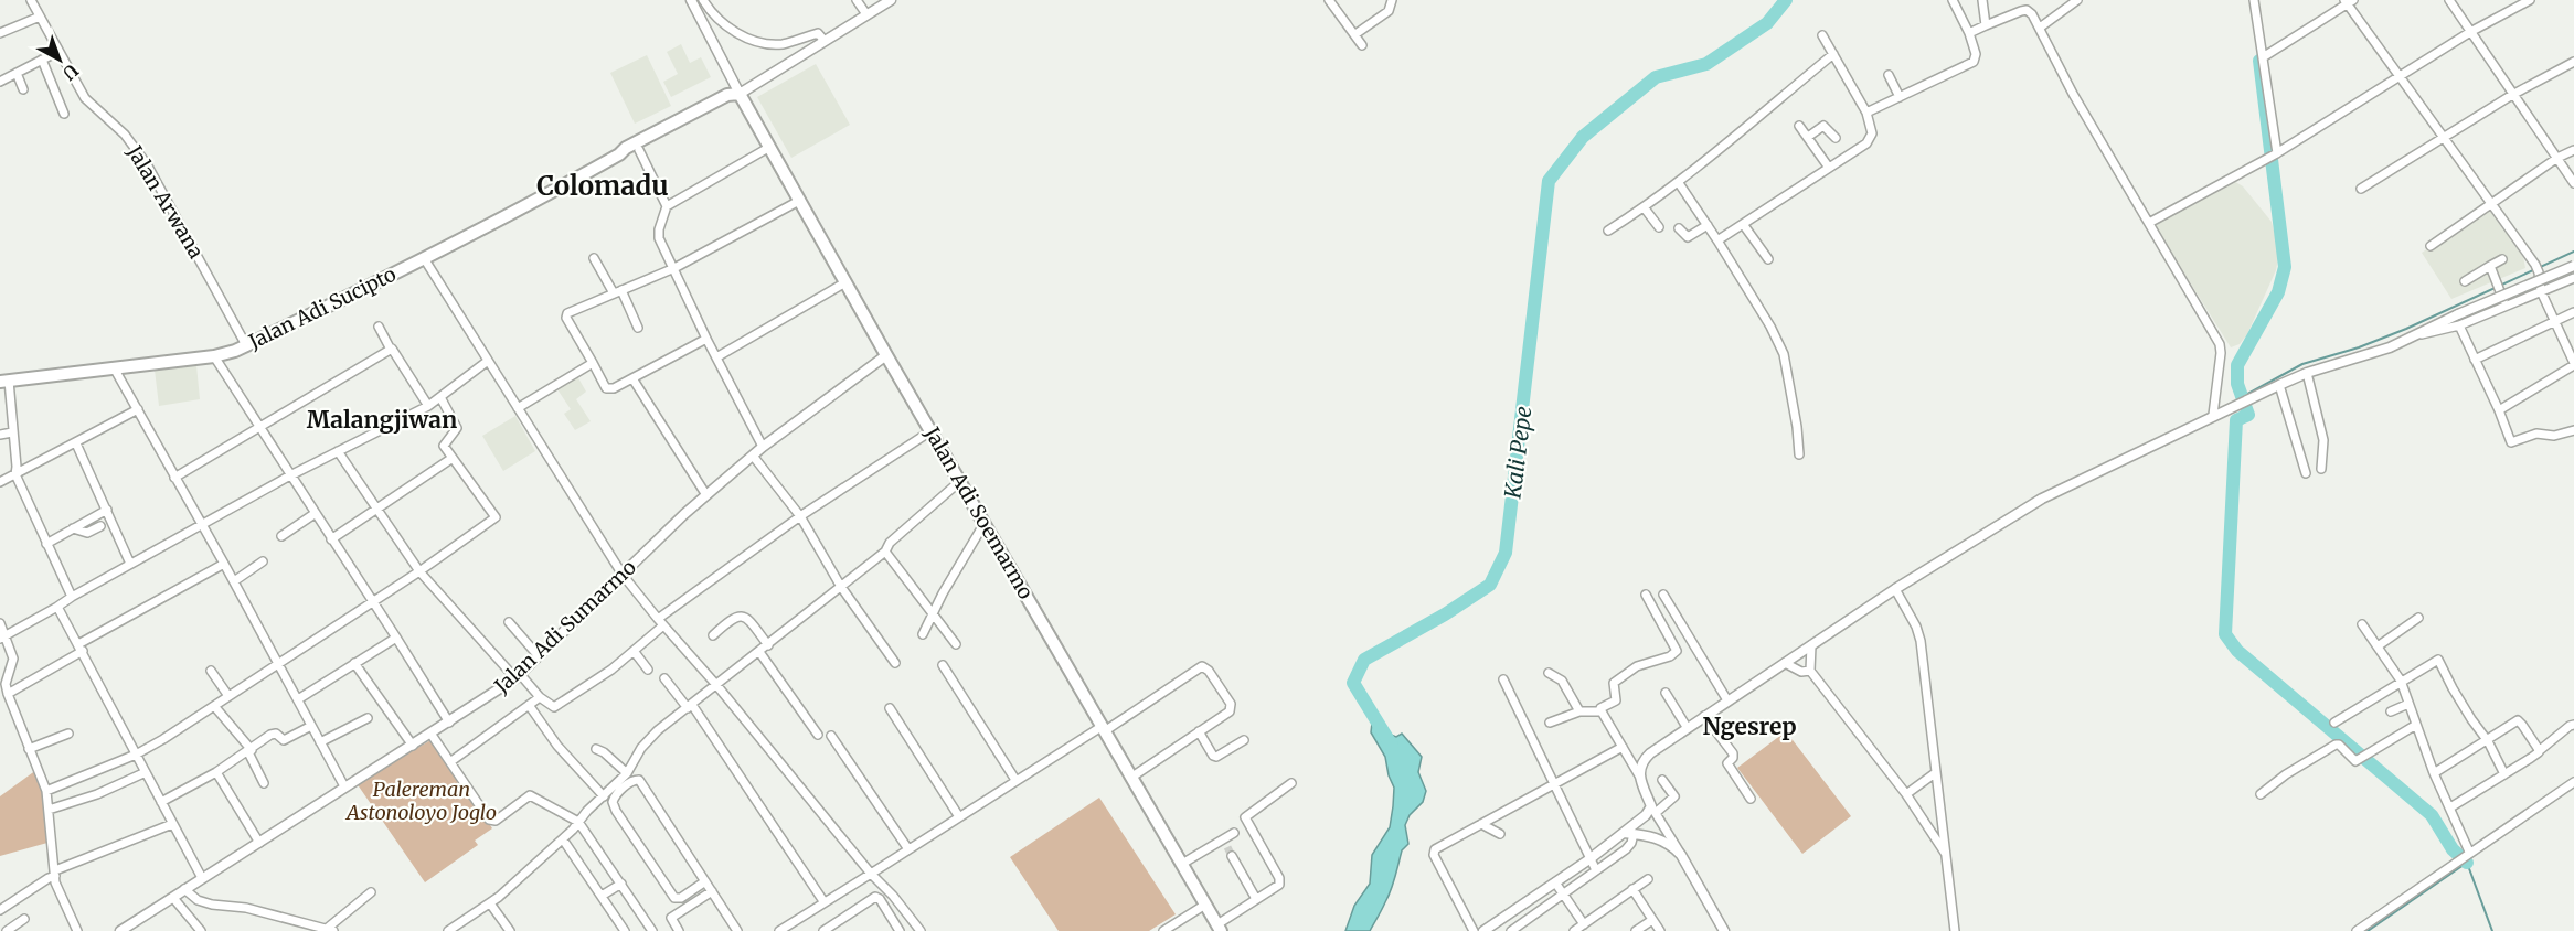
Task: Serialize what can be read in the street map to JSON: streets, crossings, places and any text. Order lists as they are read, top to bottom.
{
  "streets": {
    "highway": ["Jalan Adi Sucipto", "Jalan Adi Soemarmo"],
    "main road": ["Jalan Adi Sumarmo"],
    "street": ["Jalan Arwana"]
  },
  "crossings": [
    ["Jalan Arwana", "Jalan Adi Sucipto"],
    ["Jalan Adi Sucipto", "Jalan Adi Soemarmo"],
    ["Jalan Adi Soemarmo", "Jalan Adi Sumarmo"]
  ],
  "districts": ["Colomadu", "Malangjiwan", "Ngesrep"],
  "water": ["Kali Pepe"],
  "parks": ["Palereman Astonoloyo Joglo"],
  "north": "bottom right"
}
